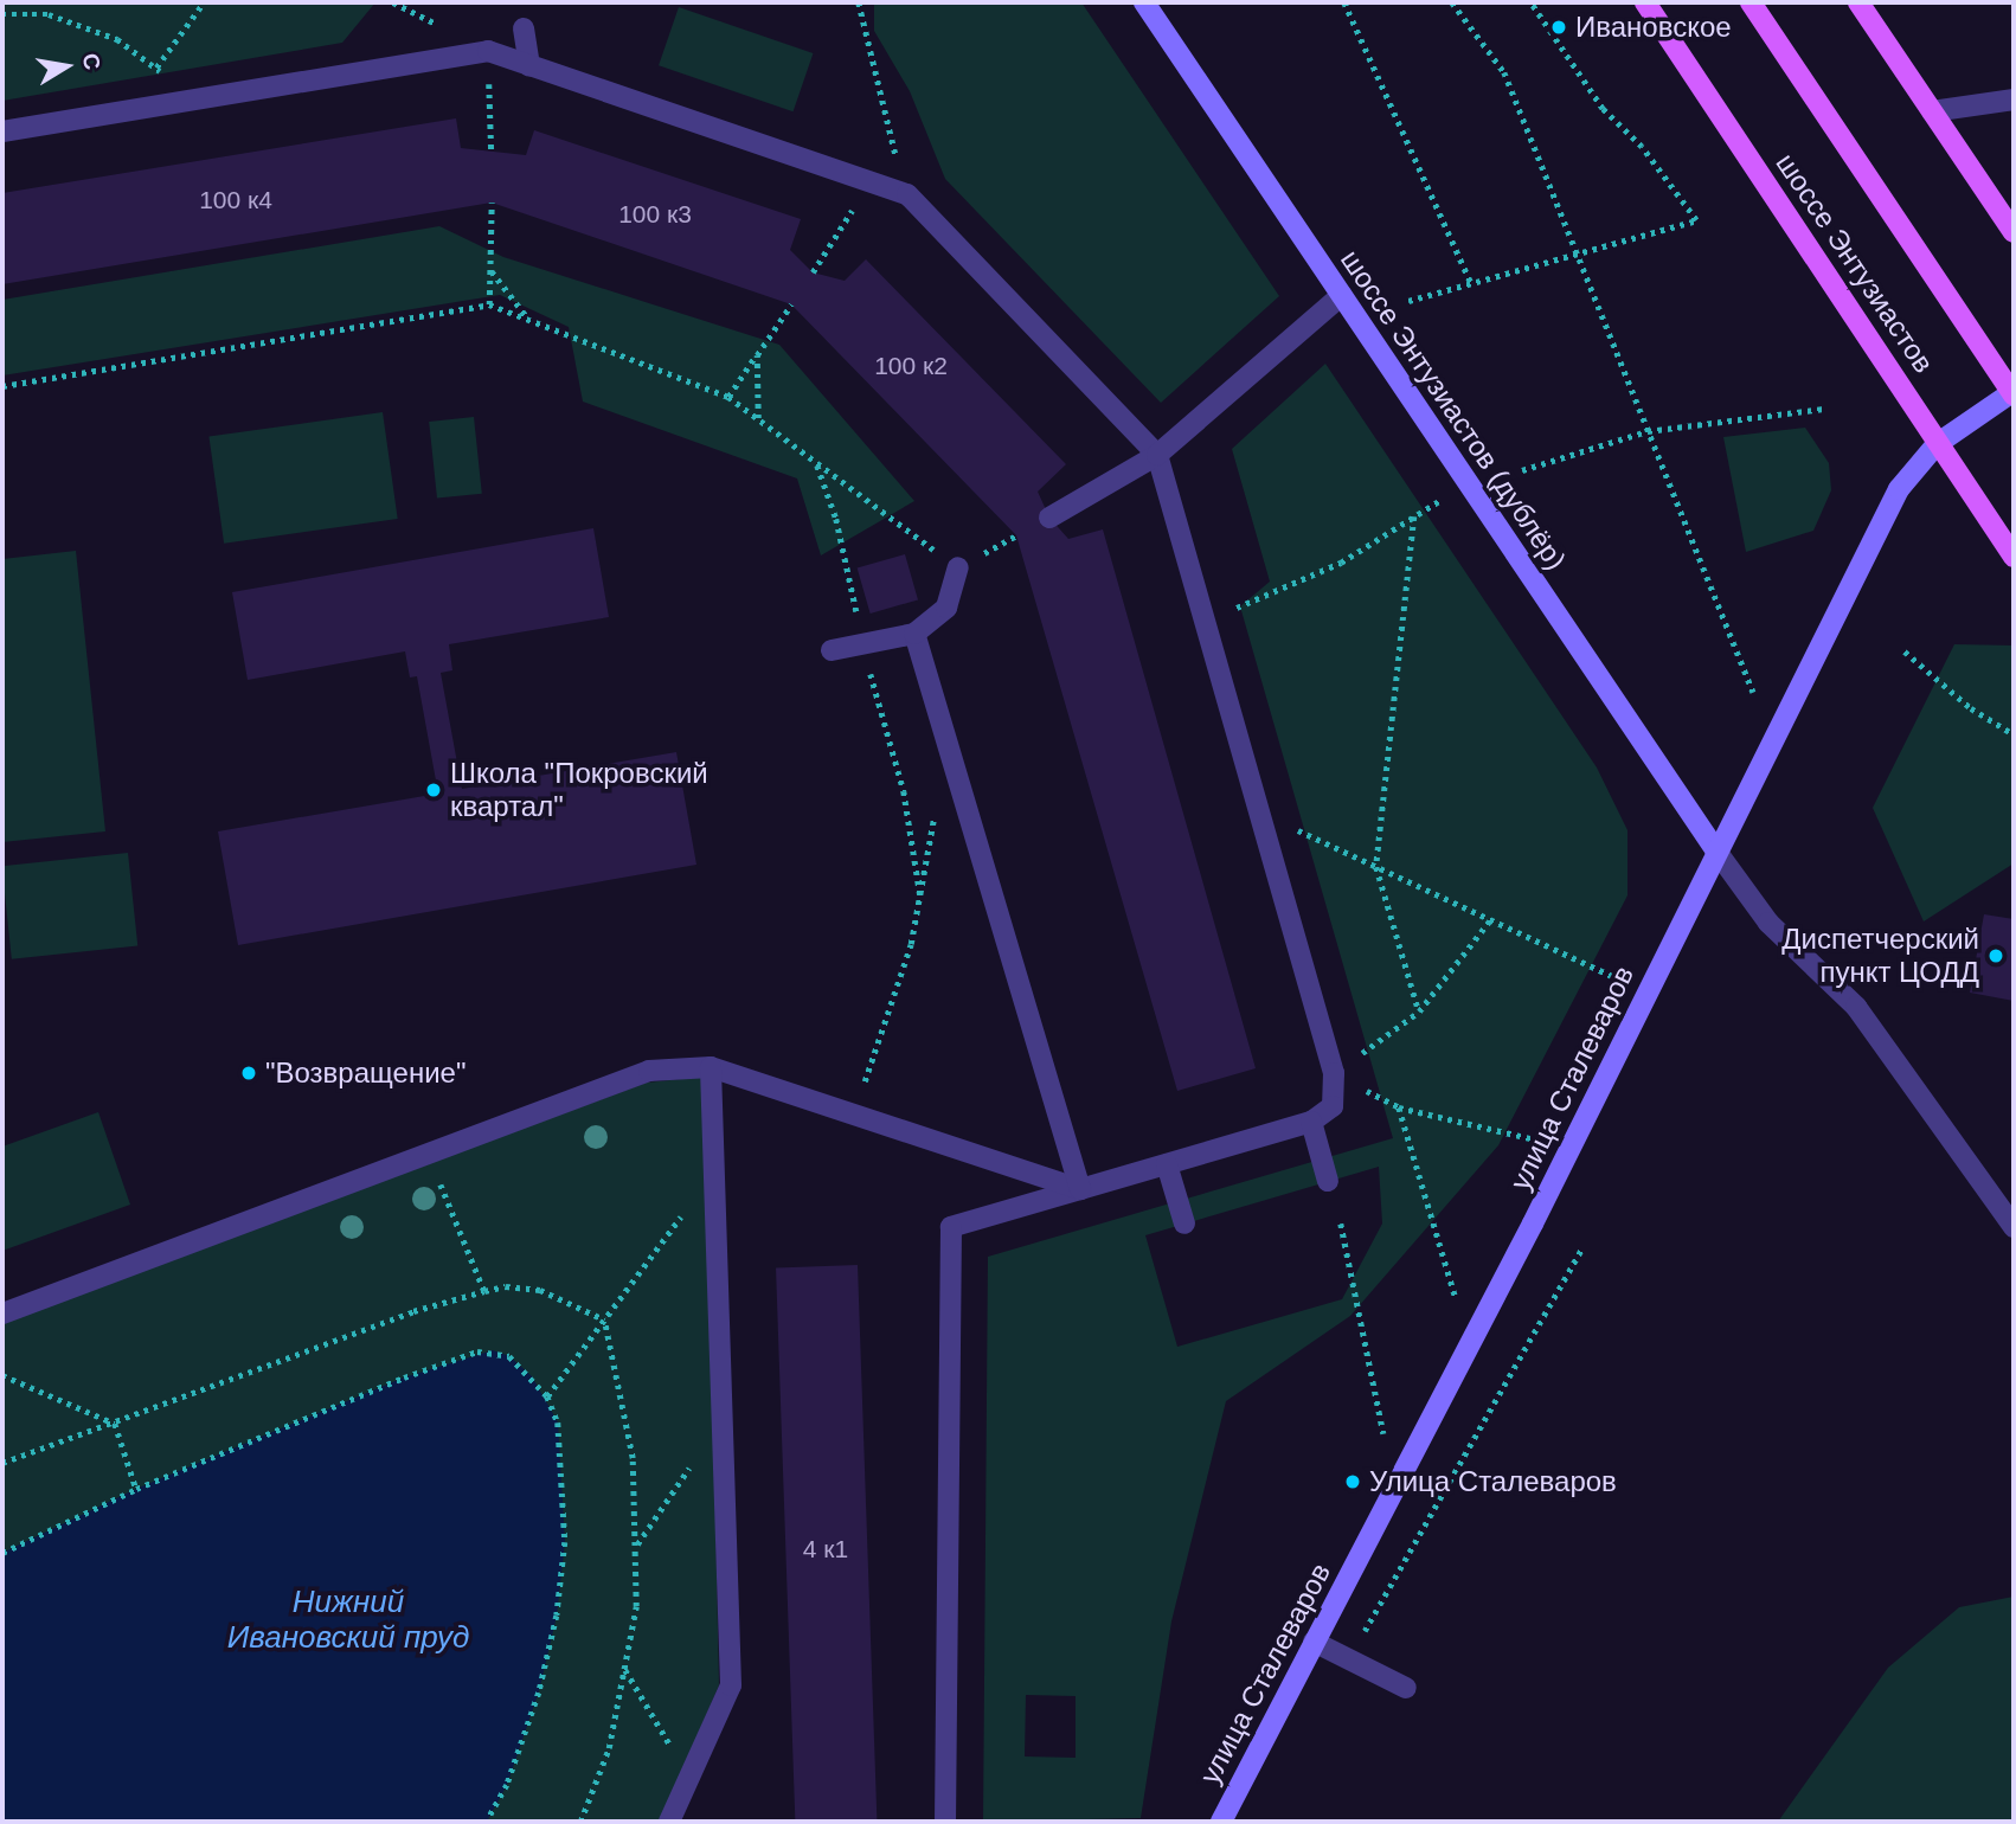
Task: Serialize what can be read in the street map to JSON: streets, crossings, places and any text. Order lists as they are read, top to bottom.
{
  "streets": {
    "main road": ["шоссе Энтузиастов", "шоссе Энтузиастов (дублёр)", "улица Сталеваров"]
  },
  "crossings": [
    ["шоссе Энтузиастов", "улица Сталеваров"],
    ["шоссе Энтузиастов (дублёр)", "улица Сталеваров"]
  ],
  "water": ["Нижний Ивановский пруд"],
  "places": [
    "Ивановское",
    "Школа \"Покровский квартал\"",
    "Диспетчерский пункт ЦОДД",
    "\"Возвращение\"",
    "Улица Сталеваров"
  ],
  "house_numbers": [
    "100 к4",
    "100 к3",
    "100 к2",
    "4 к1"
  ],
  "north": "right"
}
